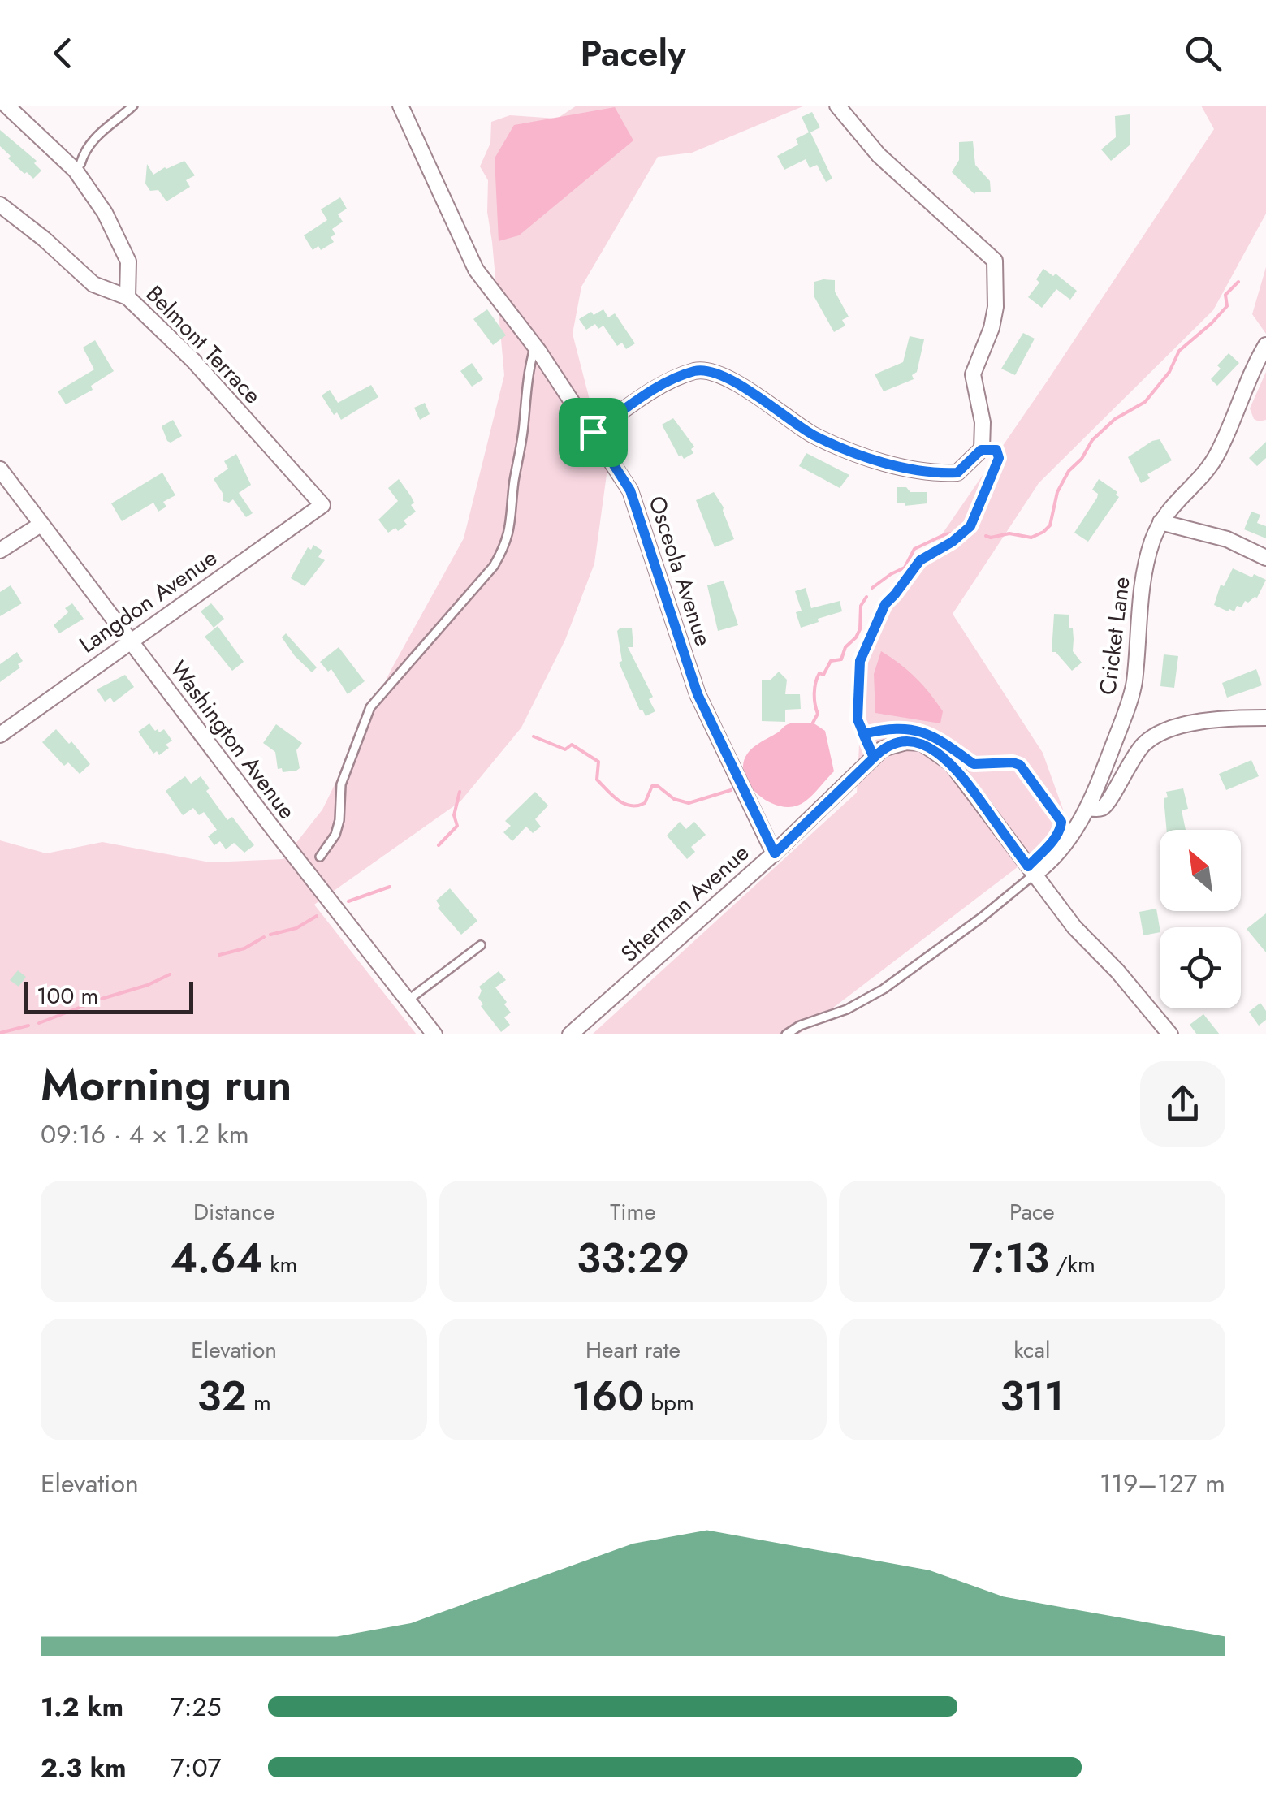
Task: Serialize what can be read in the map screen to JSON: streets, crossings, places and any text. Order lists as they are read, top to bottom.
{
  "streets": {
    "street": [
      "Belmont Terrace",
      "Osceola Avenue",
      "Langdon Avenue",
      "Cricket Lane",
      "Washington Avenue",
      "Sherman Avenue"
    ]
  },
  "crossings": [
    ["Belmont Terrace", "Langdon Avenue"],
    ["Osceola Avenue", "Sherman Avenue"],
    ["Langdon Avenue", "Washington Avenue"],
    ["Cricket Lane", "Sherman Avenue"]
  ],
  "scale_bar": "100 m",
  "north": "top left",
  "page": {
    "header": "Pacely",
    "scale": "100 m",
    "heading": ["Morning run", "09:16 · 4 × 1.2 km"],
    "stats": [
      ["Distance", "4.64 km"],
      ["Time", "33:29"],
      ["Pace", "7:13 /km"],
      ["Elevation", "32 m"],
      ["Heart rate", "160 bpm"],
      ["kcal", "311"]
    ],
    "chart": ["Elevation", "119–127 m"],
    "list": [
      {
        "name": "1.2 km",
        "note": "7:25"
      },
      {
        "name": "2.3 km",
        "note": "7:07"
      }
    ]
  }
}
